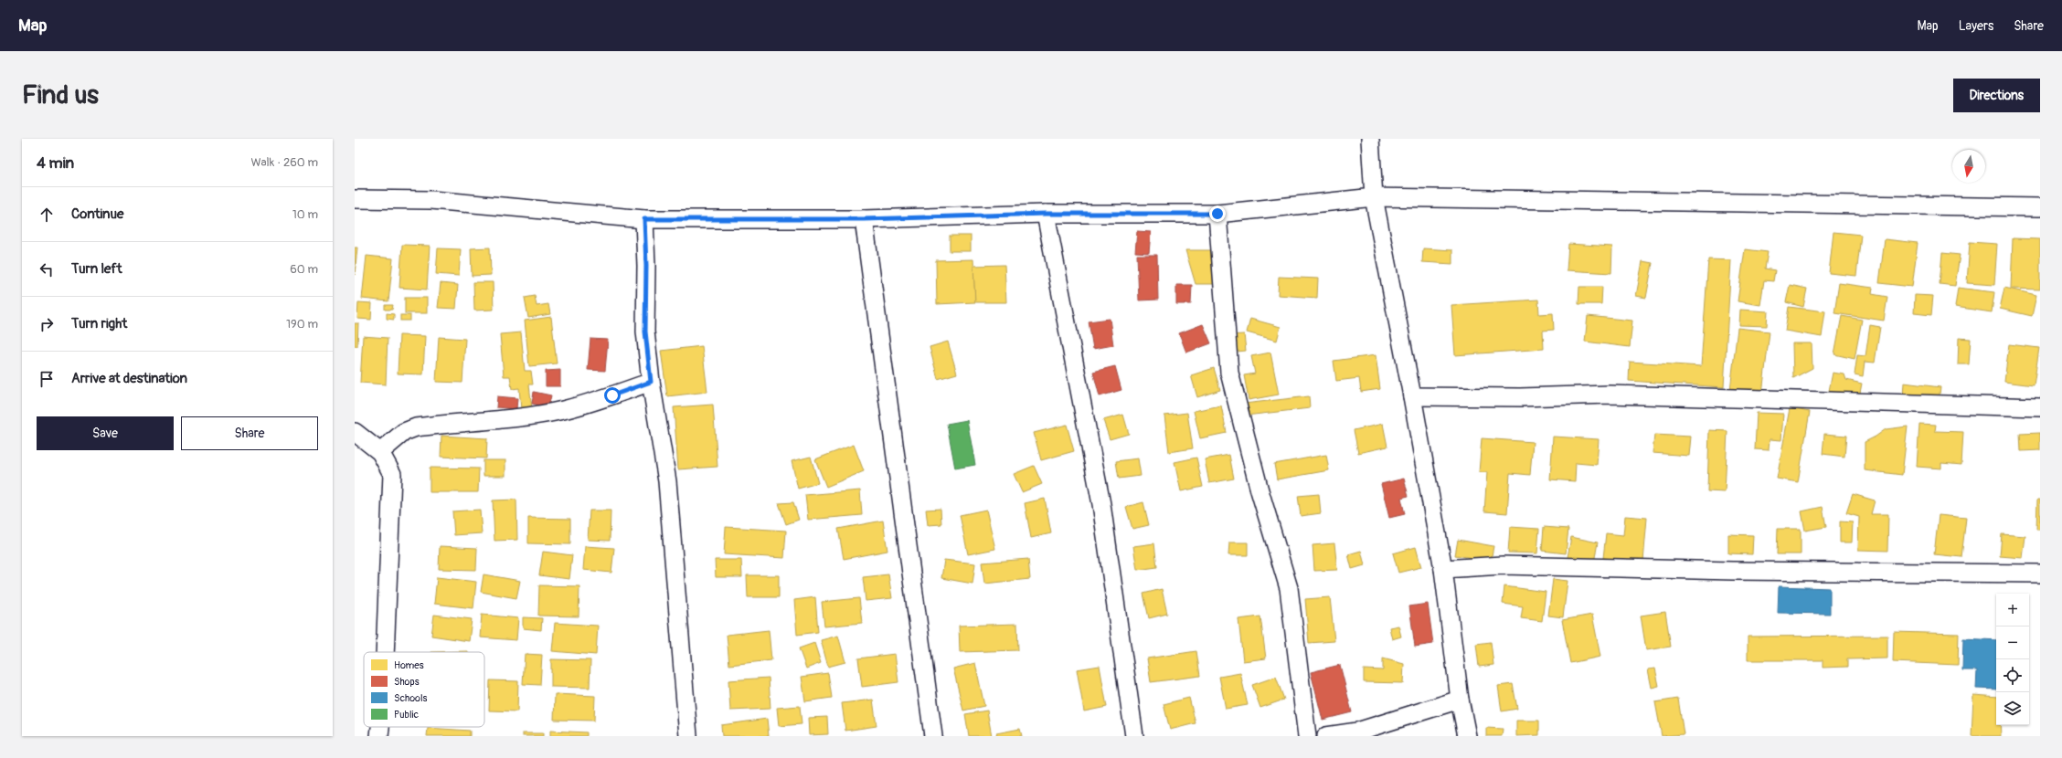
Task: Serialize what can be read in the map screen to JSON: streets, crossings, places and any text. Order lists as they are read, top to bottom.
{
  "legend": [
    "Homes",
    "Shops",
    "Schools",
    "Public"
  ],
  "north": "bottom",
  "page": {
    "header": "Map",
    "nav": ["Map", "Layers", "Share"],
    "buttons": [
      "Directions",
      ["Save", "Share"]
    ],
    "title": "Find us",
    "heading": ["4 min", "Walk · 260 m"],
    "list": [
      ["Continue", "10 m"],
      ["Turn left", "60 m"],
      ["Turn right", "190 m"],
      "Arrive at destination"
    ],
    "map_buttons": ["+", "−"]
  }
}
